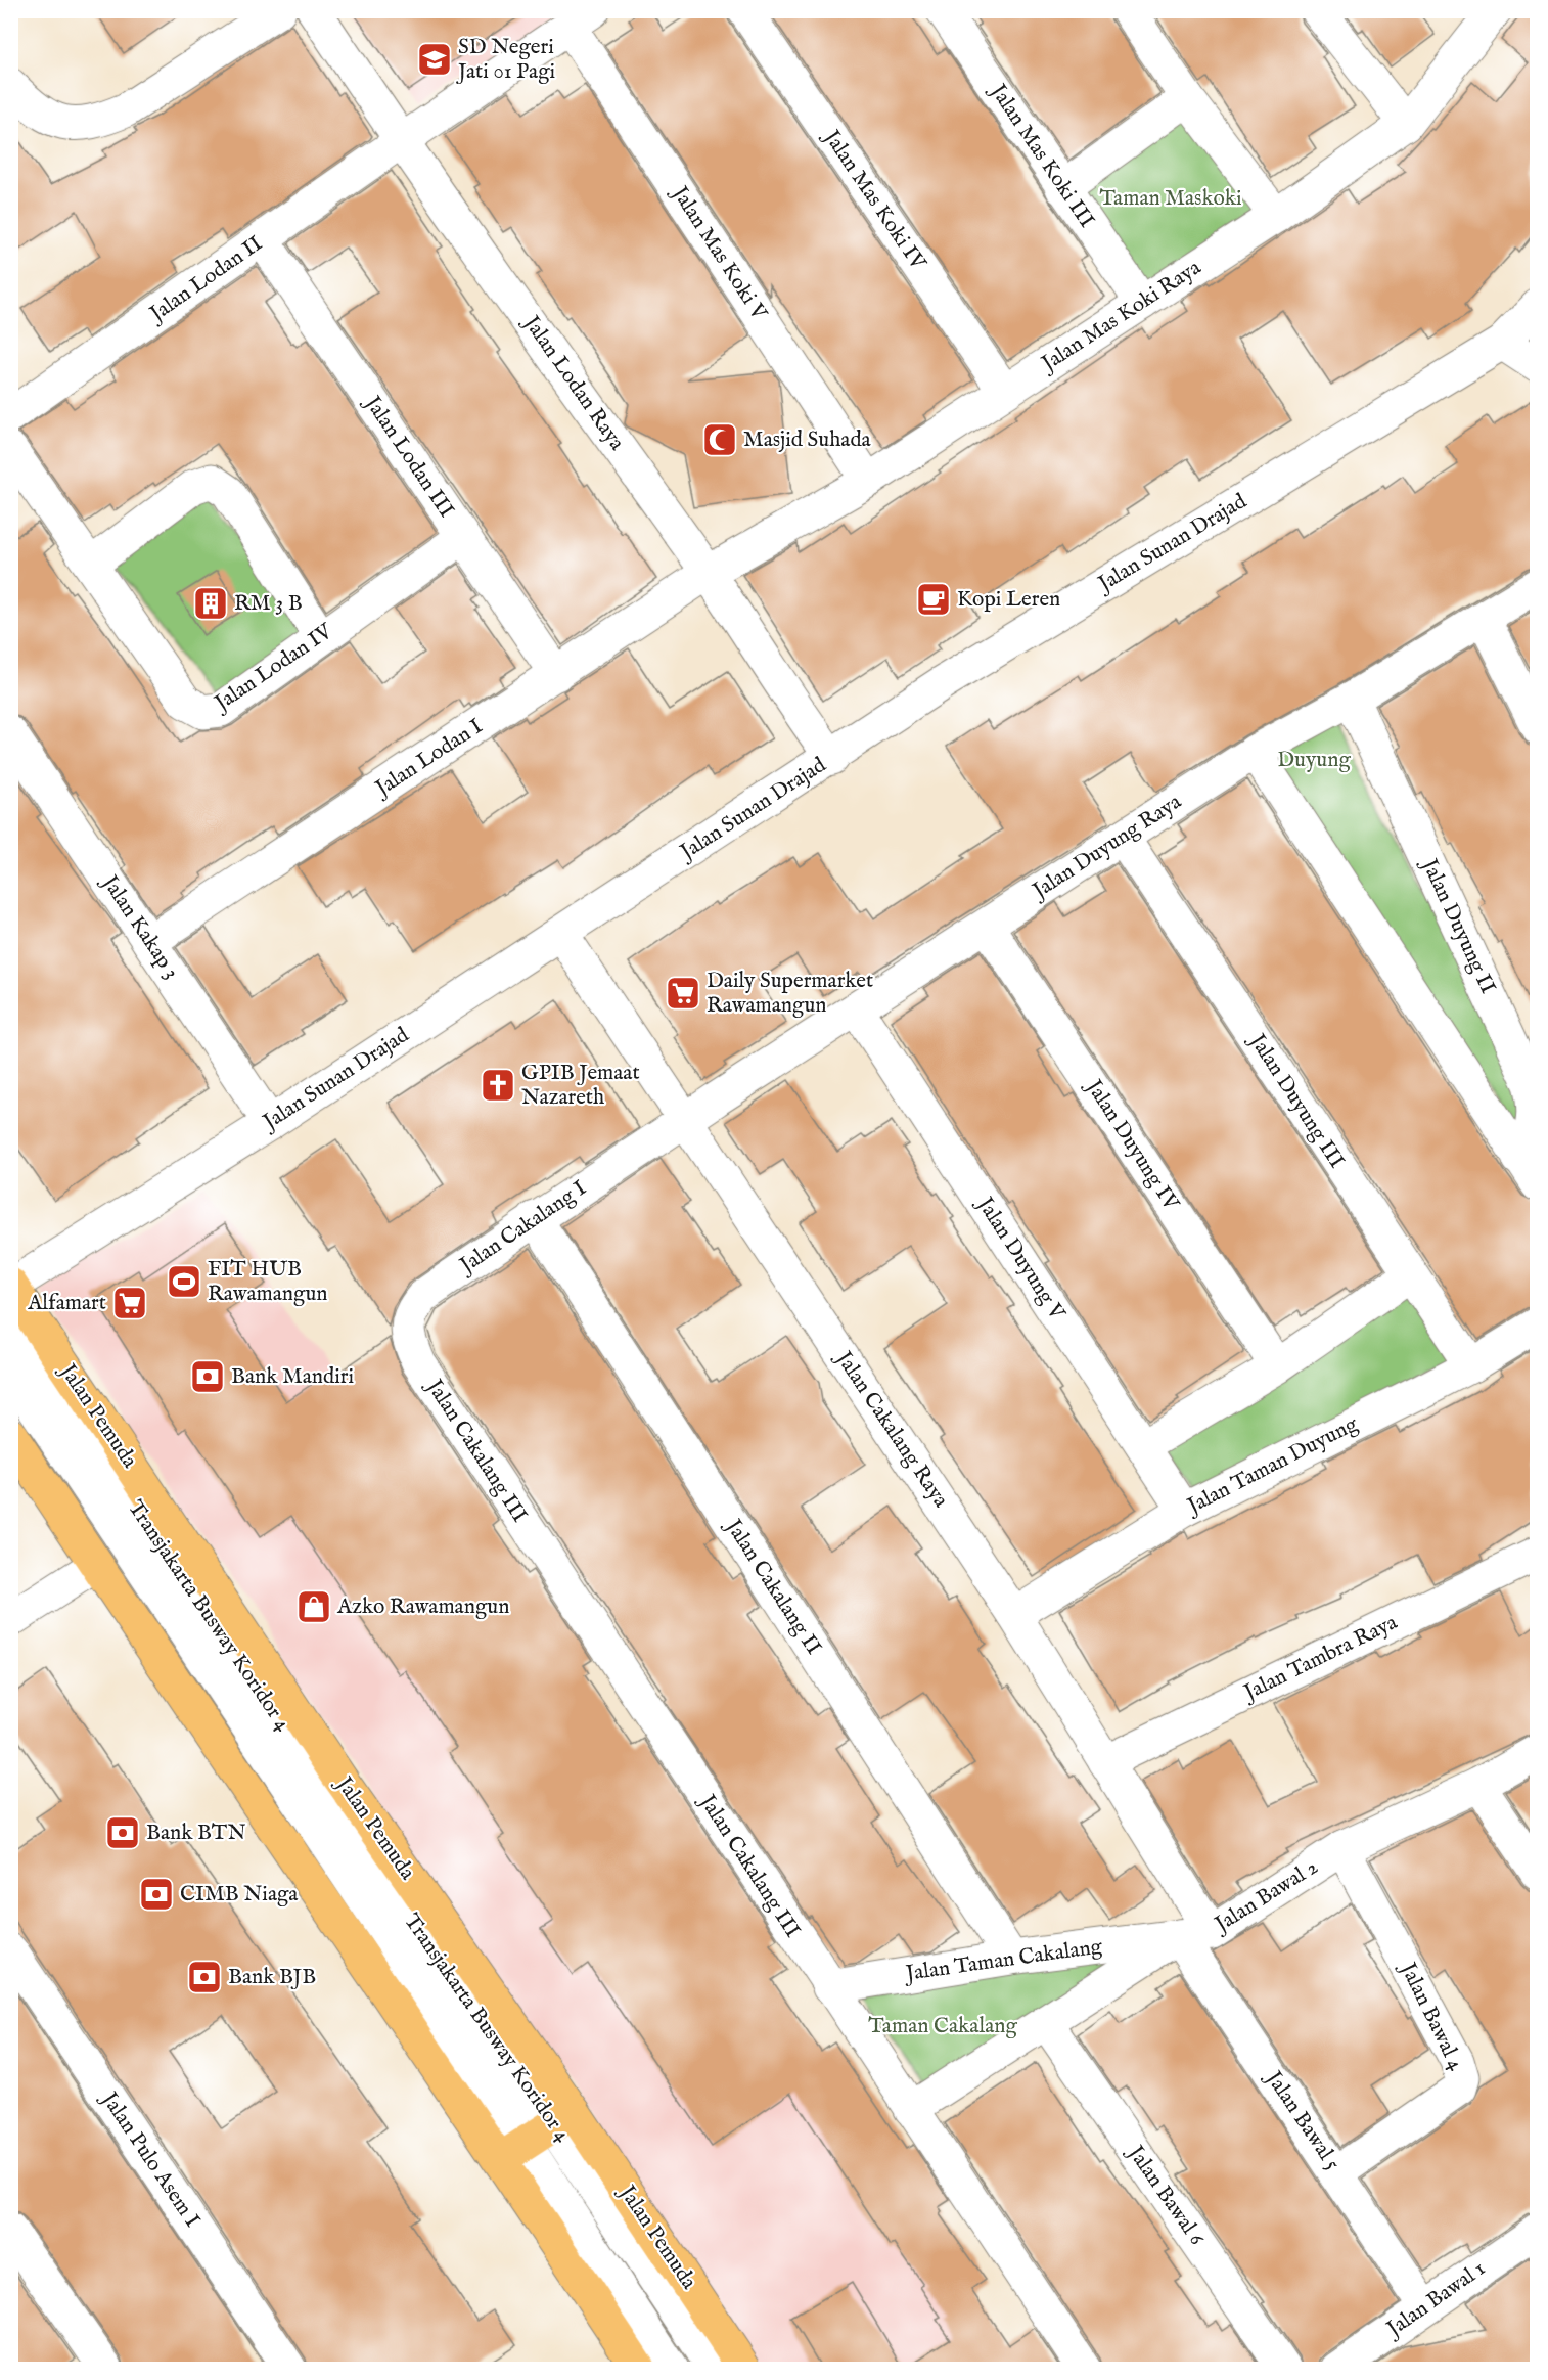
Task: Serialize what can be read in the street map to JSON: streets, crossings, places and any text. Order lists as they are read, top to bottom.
{
  "streets": {
    "main road": ["Jalan Pemuda"],
    "street": [
      "Jalan Mas Koki III",
      "Jalan Mas Koki IV",
      "Jalan Mas Koki V",
      "Jalan Lodan II",
      "Jalan Mas Koki Raya",
      "Jalan Lodan Raya",
      "Jalan Lodan III",
      "Jalan Sunan Drajad",
      "Jalan Lodan IV",
      "Jalan Lodan I",
      "Jalan Duyung Raya",
      "Jalan Duyung II",
      "Jalan Kakap 3",
      "Jalan Duyung III",
      "Jalan Duyung IV",
      "Jalan Cakalang I",
      "Jalan Duyung V",
      "Jalan Cakalang Raya",
      "Jalan Cakalang III",
      "Jalan Taman Duyung",
      "Jalan Cakalang II",
      "Transjakarta Busway Koridor 4",
      "Jalan Tambra Raya",
      "Jalan Bawal 2",
      "Jalan Taman Cakalang",
      "Jalan Bawal 4",
      "Jalan Bawal 5",
      "Jalan Pulo Asem I",
      "Jalan Bawal 6",
      "Jalan Bawal 1"
    ]
  },
  "crossings": [
    ["Jalan Mas Koki III", "Jalan Mas Koki Raya"],
    ["Jalan Mas Koki IV", "Jalan Mas Koki Raya"],
    ["Jalan Mas Koki V", "Jalan Lodan II"],
    ["Jalan Mas Koki V", "Jalan Mas Koki Raya"],
    ["Jalan Lodan II", "Jalan Lodan Raya"],
    ["Jalan Lodan II", "Jalan Lodan III"],
    ["Jalan Mas Koki Raya", "Jalan Lodan Raya"],
    ["Jalan Mas Koki Raya", "Jalan Lodan I"],
    ["Jalan Lodan Raya", "Jalan Sunan Drajad"],
    ["Jalan Lodan Raya", "Jalan Lodan I"],
    ["Jalan Lodan III", "Jalan Lodan IV"],
    ["Jalan Lodan III", "Jalan Lodan I"],
    ["Jalan Sunan Drajad", "Jalan Kakap 3"],
    ["Jalan Sunan Drajad", "Jalan Pemuda"],
    ["Jalan Sunan Drajad", "Jalan Cakalang Raya"],
    ["Jalan Lodan I", "Jalan Kakap 3"],
    ["Jalan Duyung Raya", "Jalan Duyung II"],
    ["Jalan Duyung Raya", "Jalan Duyung III"],
    ["Jalan Duyung Raya", "Jalan Duyung IV"],
    ["Jalan Duyung Raya", "Jalan Cakalang I"],
    ["Jalan Duyung Raya", "Jalan Duyung V"],
    ["Jalan Duyung Raya", "Jalan Cakalang Raya"],
    ["Jalan Duyung III", "Jalan Taman Duyung"],
    ["Jalan Cakalang I", "Jalan Cakalang Raya"],
    ["Jalan Cakalang I", "Jalan Cakalang III"],
    ["Jalan Cakalang I", "Jalan Cakalang II"],
    ["Jalan Duyung V", "Jalan Taman Duyung"],
    ["Jalan Pemuda", "Transjakarta Busway Koridor 4"],
    ["Jalan Cakalang Raya", "Jalan Taman Duyung"],
    ["Jalan Cakalang Raya", "Jalan Tambra Raya"],
    ["Jalan Cakalang Raya", "Jalan Bawal 2"],
    ["Jalan Cakalang III", "Jalan Bawal 2"],
    ["Jalan Cakalang III", "Jalan Taman Cakalang"],
    ["Jalan Cakalang II", "Jalan Taman Cakalang"],
    ["Jalan Bawal 2", "Jalan Taman Cakalang"],
    ["Jalan Bawal 2", "Jalan Bawal 4"],
    ["Jalan Bawal 2", "Jalan Bawal 5"],
    ["Jalan Bawal 2", "Jalan Bawal 6"],
    ["Jalan Taman Cakalang", "Jalan Bawal 5"],
    ["Jalan Bawal 4", "Jalan Bawal 5"],
    ["Jalan Bawal 5", "Jalan Bawal 1"]
  ],
  "parks": ["Taman Maskoki", "Duyung", "Taman Cakalang"],
  "places": {
    "school or university": ["SD Negeri Jati 01 Pagi"],
    "mosque": ["Masjid Suhada"],
    "cafe": ["Kopi Leren"],
    "building": ["RM 3 B"],
    "supermarket": ["Daily Supermarket Rawamangun", "Alfamart"],
    "church": ["GPIB Jemaat Nazareth"],
    "sports": ["FIT HUB Rawamangun"],
    "bank": [
      "Bank Mandiri",
      "Bank BTN",
      "CIMB Niaga",
      "Bank BJB"
    ],
    "shop": ["Azko Rawamangun"]
  }
}
